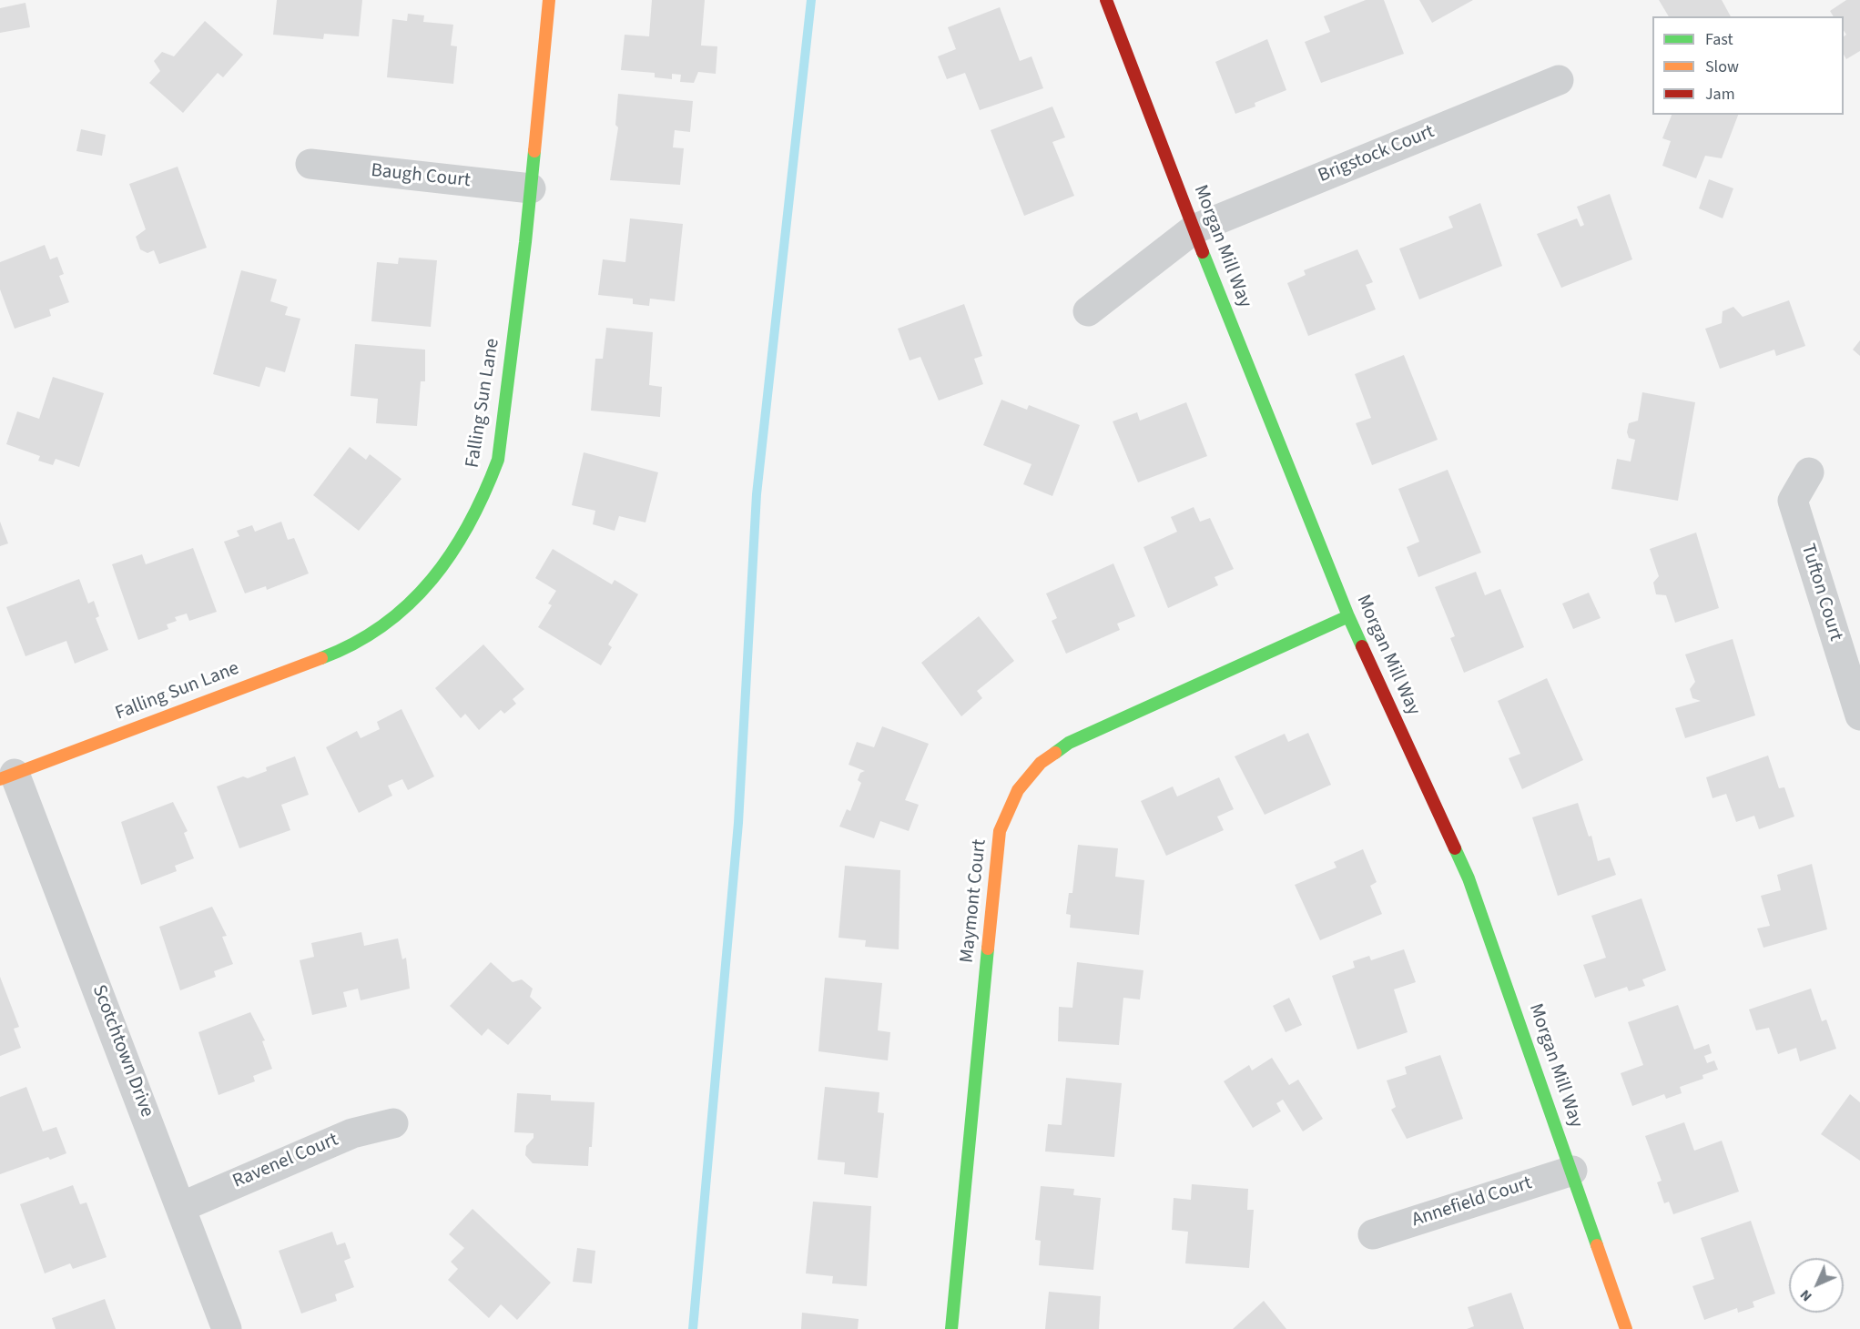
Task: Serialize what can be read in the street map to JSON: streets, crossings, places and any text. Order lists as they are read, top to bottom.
{
  "streets": {
    "street": [
      "Brigstock Court",
      "Baugh Court",
      "Morgan Mill Way",
      "Falling Sun Lane",
      "Tufton Court",
      "Maymont Court",
      "Scotchtown Drive",
      "Ravenel Court",
      "Annefield Court"
    ]
  },
  "crossings": [
    ["Brigstock Court", "Morgan Mill Way"],
    ["Baugh Court", "Falling Sun Lane"],
    ["Morgan Mill Way", "Maymont Court"],
    ["Morgan Mill Way", "Annefield Court"],
    ["Falling Sun Lane", "Scotchtown Drive"],
    ["Scotchtown Drive", "Ravenel Court"]
  ],
  "legend": ["Fast", "Slow", "Jam"],
  "north": "bottom left"
}
